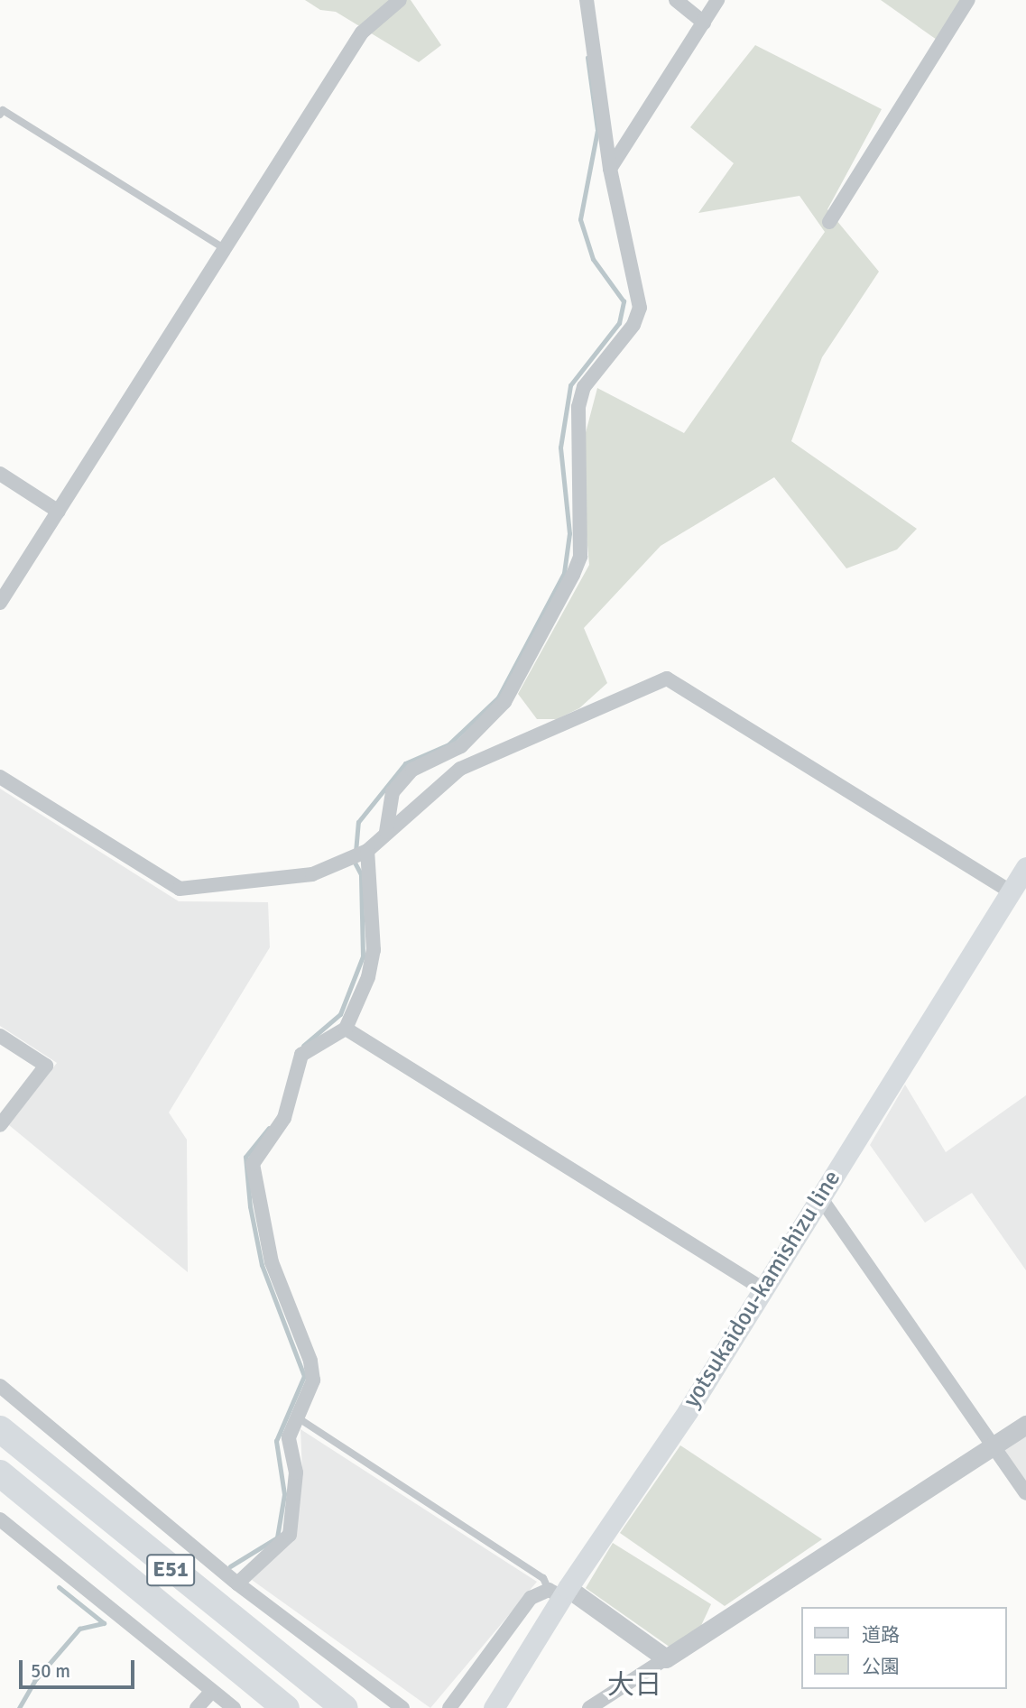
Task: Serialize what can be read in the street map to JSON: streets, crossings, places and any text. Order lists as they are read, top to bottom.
{
  "streets": {
    "highway": ["E51"],
    "main road": ["yotsukaidou-kamishizu line"]
  },
  "districts": ["大日"],
  "legend": ["道路", "公園"],
  "scale_bar": "50 m"
}
